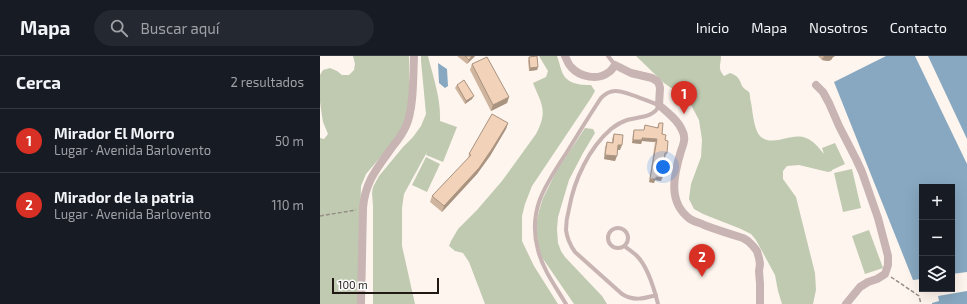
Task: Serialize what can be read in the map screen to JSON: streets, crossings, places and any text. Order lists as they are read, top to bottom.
{
  "scale_bar": "100 m",
  "page": {
    "header": "Mapa",
    "search": "Buscar aquí",
    "nav": [
      "Inicio",
      "Mapa",
      "Nosotros",
      "Contacto"
    ],
    "heading": ["Cerca", "2 resultados"],
    "pins": ["1", "2"],
    "list": [
      {
        "mark": "1",
        "name": "Mirador El Morro",
        "note": "Lugar · Avenida Barlovento",
        "value": "50 m"
      },
      {
        "mark": "2",
        "name": "Mirador de la patria",
        "note": "Lugar · Avenida Barlovento",
        "value": "110 m"
      }
    ],
    "map_buttons": ["+", "−"],
    "scale": "100 m"
  }
}
